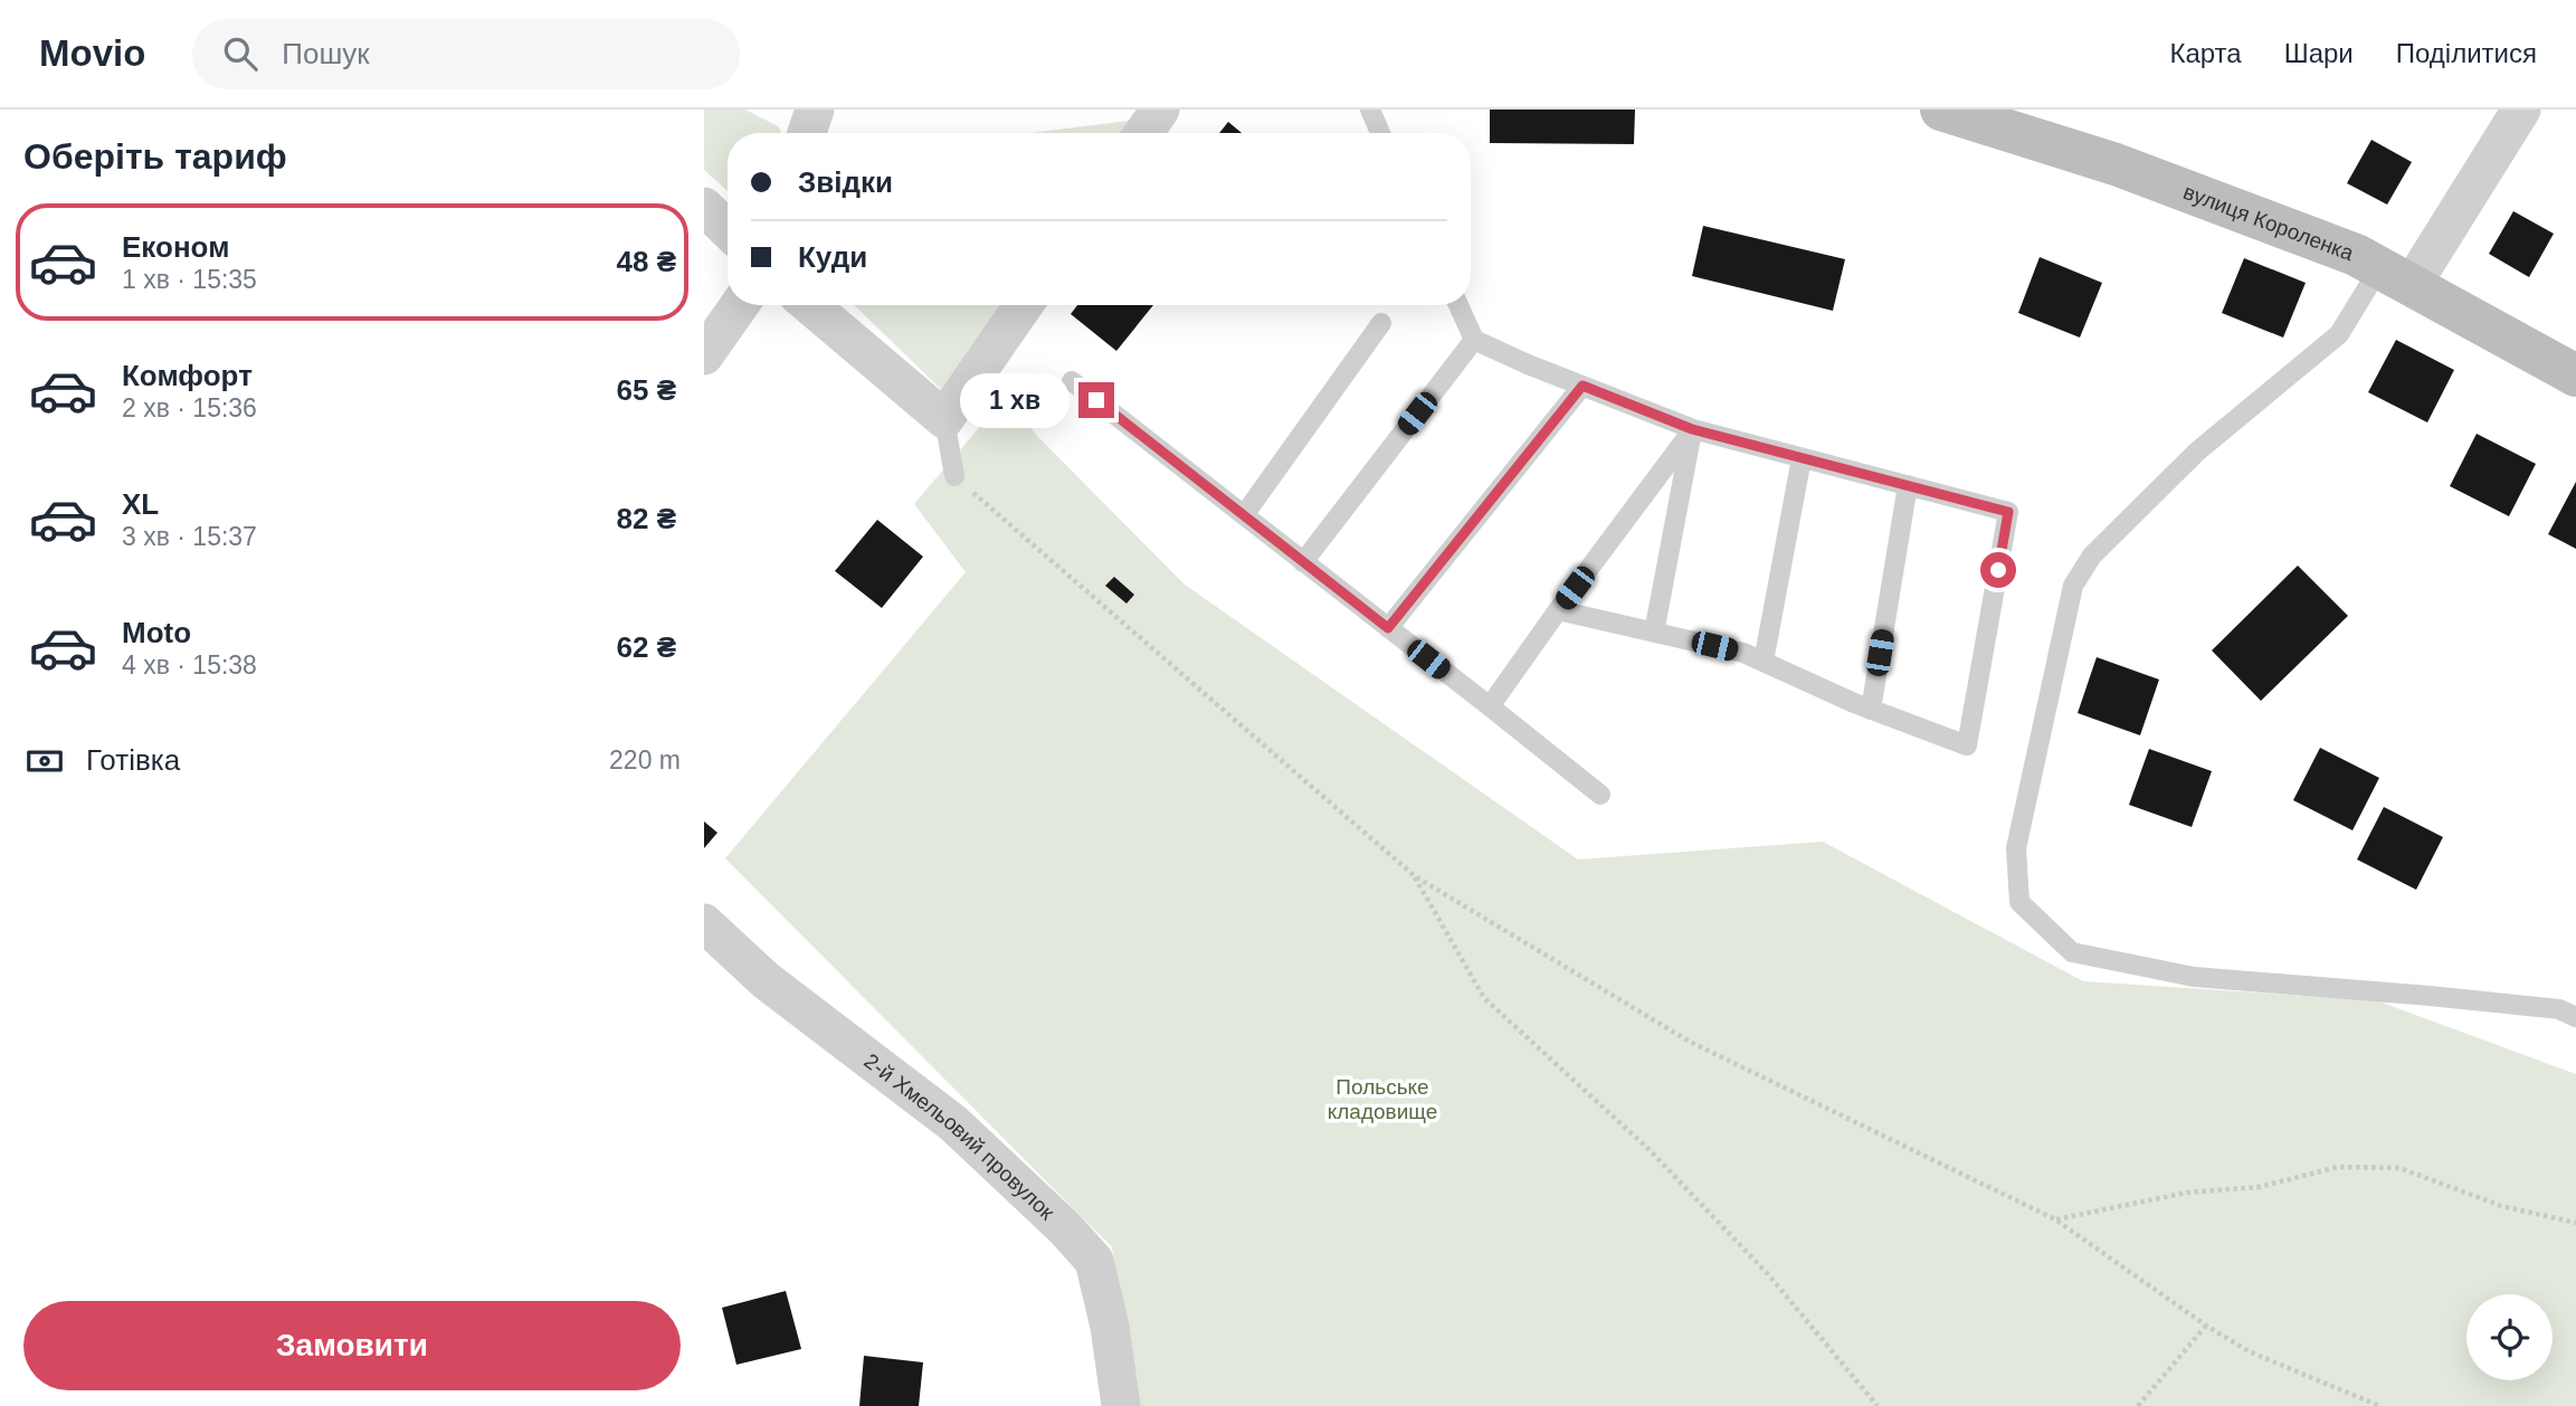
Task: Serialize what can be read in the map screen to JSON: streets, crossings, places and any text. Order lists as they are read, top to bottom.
{
  "streets": {
    "street": ["вулиця Короленка", "2-й Хмельовий провулок"]
  },
  "parks": ["Польське кладовище"],
  "page": {
    "header": "Movio",
    "search": "Пошук",
    "nav": ["Карта", "Шари", "Поділитися"],
    "heading": "Оберіть тариф",
    "banner": ["Звідки", "Куди"],
    "list": [
      {
        "name": "Економ",
        "note": "1 хв · 15:35",
        "value": "48 ₴"
      },
      {
        "name": "Комфорт",
        "note": "2 хв · 15:36",
        "value": "65 ₴"
      },
      {
        "name": "XL",
        "note": "3 хв · 15:37",
        "value": "82 ₴"
      },
      {
        "name": "Moto",
        "note": "4 хв · 15:38",
        "value": "62 ₴"
      }
    ],
    "bubble": "1 хв",
    "pay": ["Готівка", "220 m"],
    "buttons": "Замовити"
  }
}
